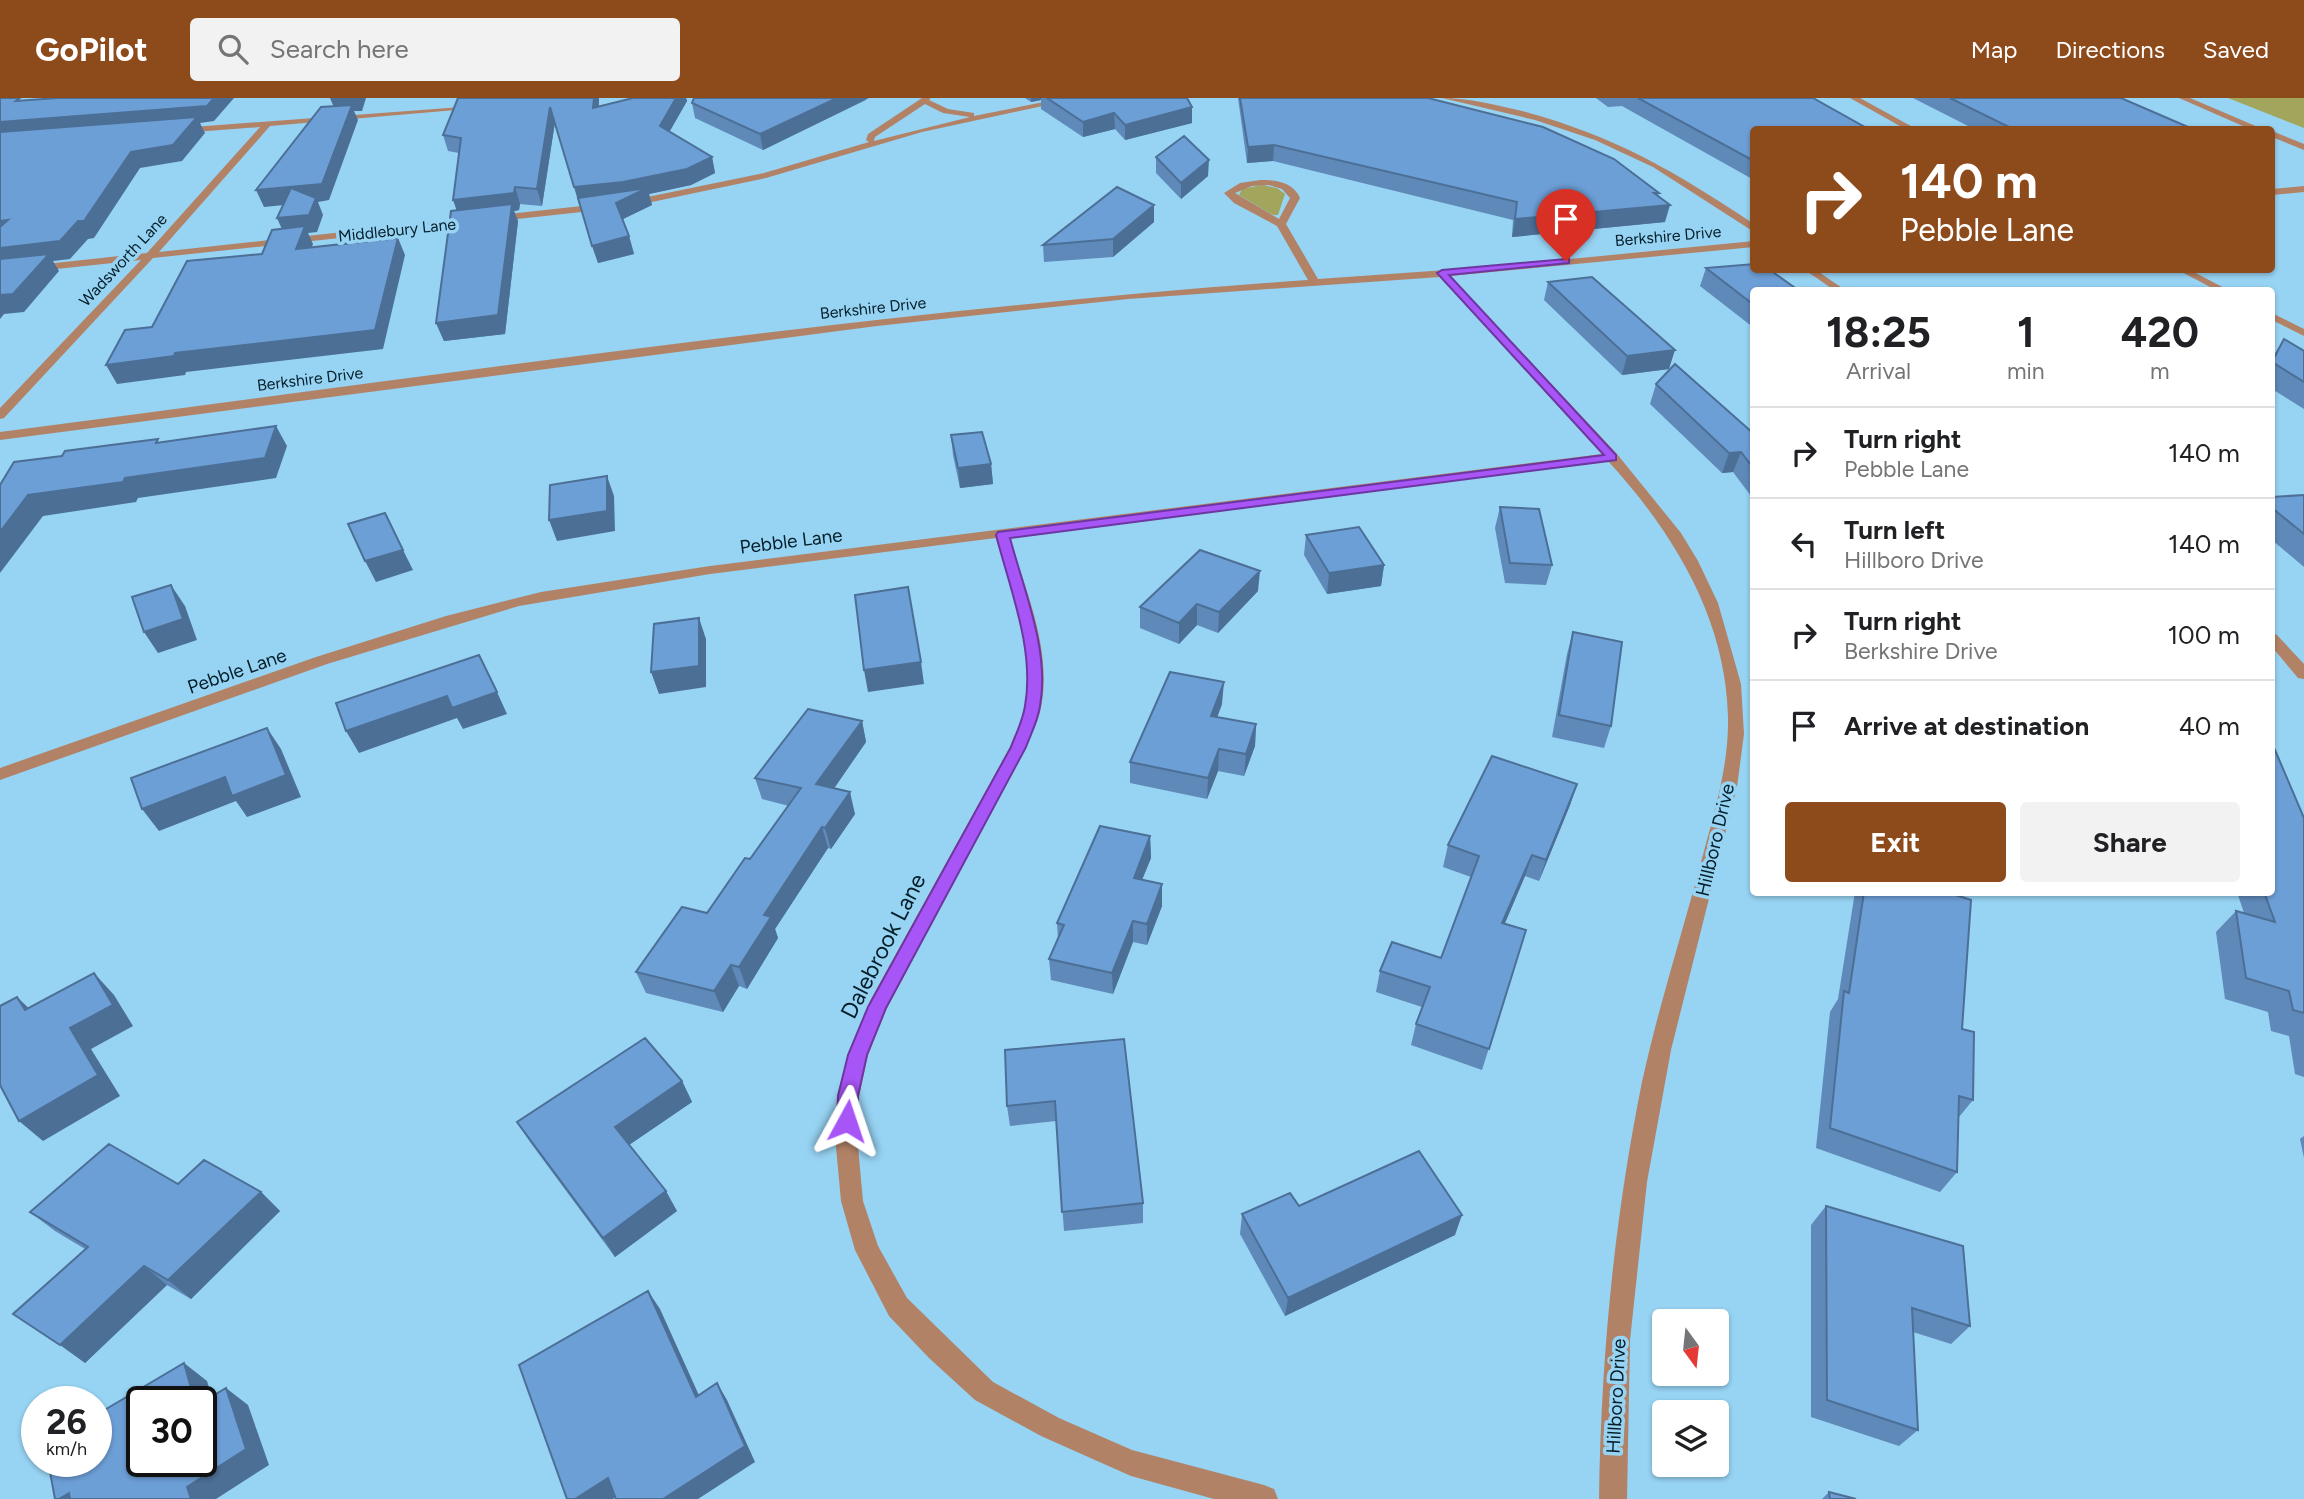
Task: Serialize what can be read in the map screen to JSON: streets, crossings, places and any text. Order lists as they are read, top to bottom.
{
  "streets": {
    "street": [
      "Middlebury Lane",
      "Berkshire Drive",
      "Wadsworth Lane",
      "Pebble Lane",
      "Hillboro Drive",
      "Dalebrook Lane"
    ]
  },
  "crossings": [
    ["Middlebury Lane", "Wadsworth Lane"],
    ["Berkshire Drive", "Hillboro Drive"],
    ["Pebble Lane", "Hillboro Drive"],
    ["Pebble Lane", "Dalebrook Lane"]
  ],
  "north": "bottom",
  "page": {
    "header": "GoPilot",
    "search": "Search here",
    "nav": ["Map", "Directions", "Saved"],
    "turn": ["140 m", "Pebble Lane"],
    "eta": [
      "18:25",
      "Arrival",
      "1",
      "min",
      "420",
      "m"
    ],
    "list": [
      {
        "name": "Turn right",
        "note": "Pebble Lane",
        "value": "140 m"
      },
      {
        "name": "Turn left",
        "note": "Hillboro Drive",
        "value": "140 m"
      },
      {
        "name": "Turn right",
        "note": "Berkshire Drive",
        "value": "100 m"
      },
      {
        "name": "Arrive at destination",
        "value": "40 m"
      }
    ],
    "buttons": ["Exit", "Share"],
    "speed": "26 km/h",
    "limit": "30"
  }
}
